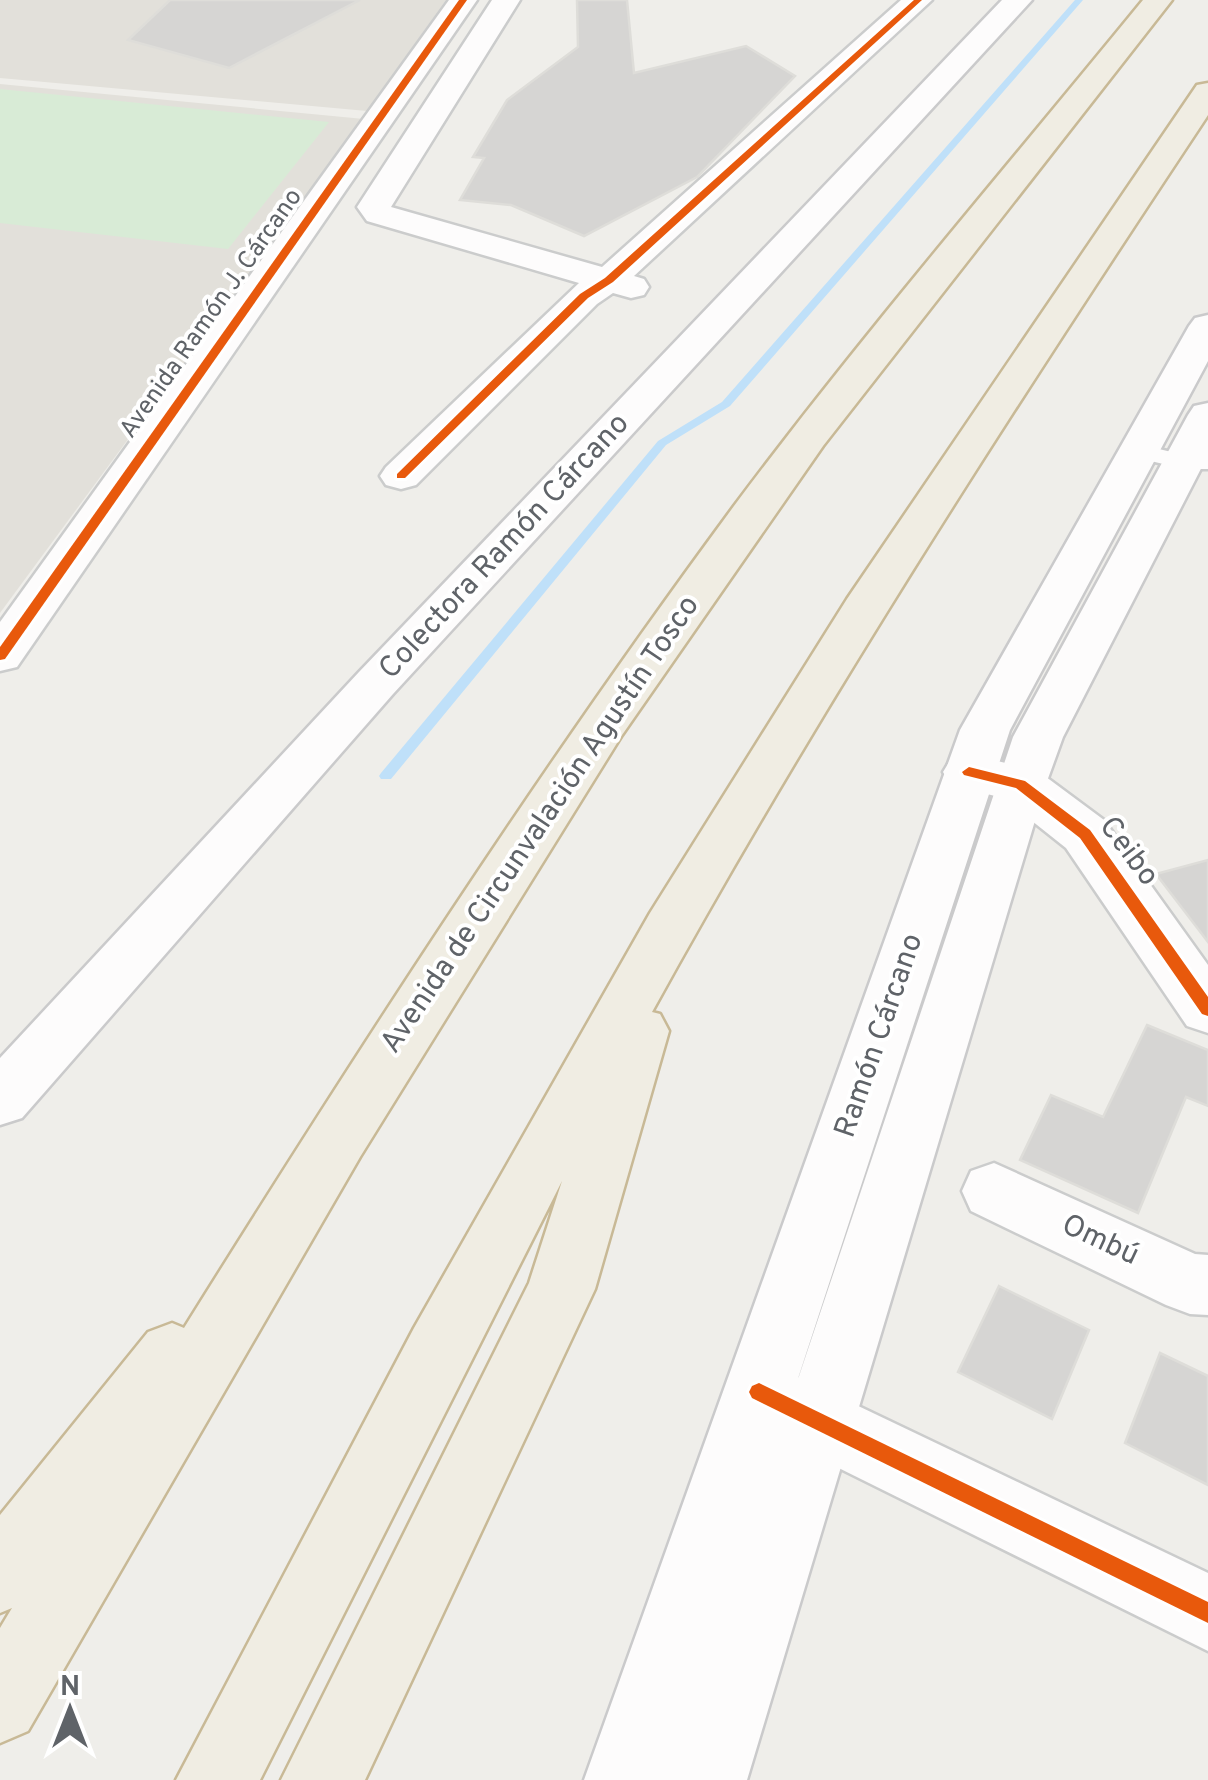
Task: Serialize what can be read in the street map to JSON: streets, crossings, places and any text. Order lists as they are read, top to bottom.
{
  "streets": {
    "highway": ["Avenida de Circunvalación Agustín Tosco"],
    "street": [
      "Avenida Ramón J. Cárcano",
      "Colectora Ramón Cárcano",
      "Ceibo",
      "Ramón Cárcano",
      "Ombú"
    ]
  },
  "crossings": [
    ["Ceibo", "Ramón Cárcano"]
  ],
  "north": "top"
}
